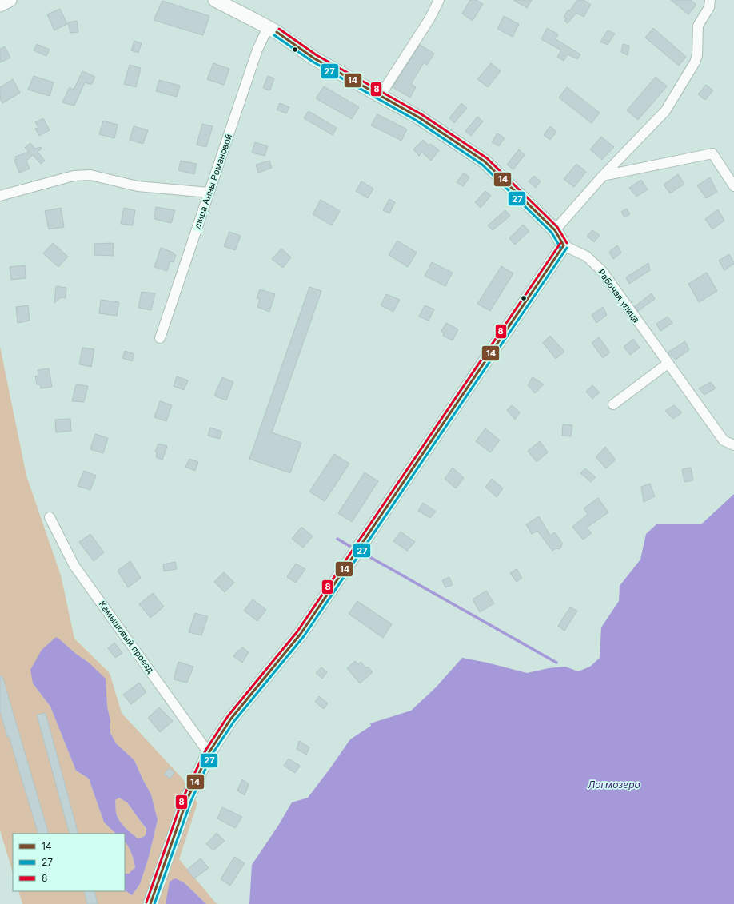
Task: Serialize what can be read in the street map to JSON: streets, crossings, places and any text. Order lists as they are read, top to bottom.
{
  "streets": {
    "street": ["улица Анны Романовой", "Рабочая улица", "Камышовый проезд"]
  },
  "water": ["Логмозеро"],
  "lines": ["transit line 8", "transit line 14", "transit line 27"],
  "legend": ["14", "27", "8"]
}
